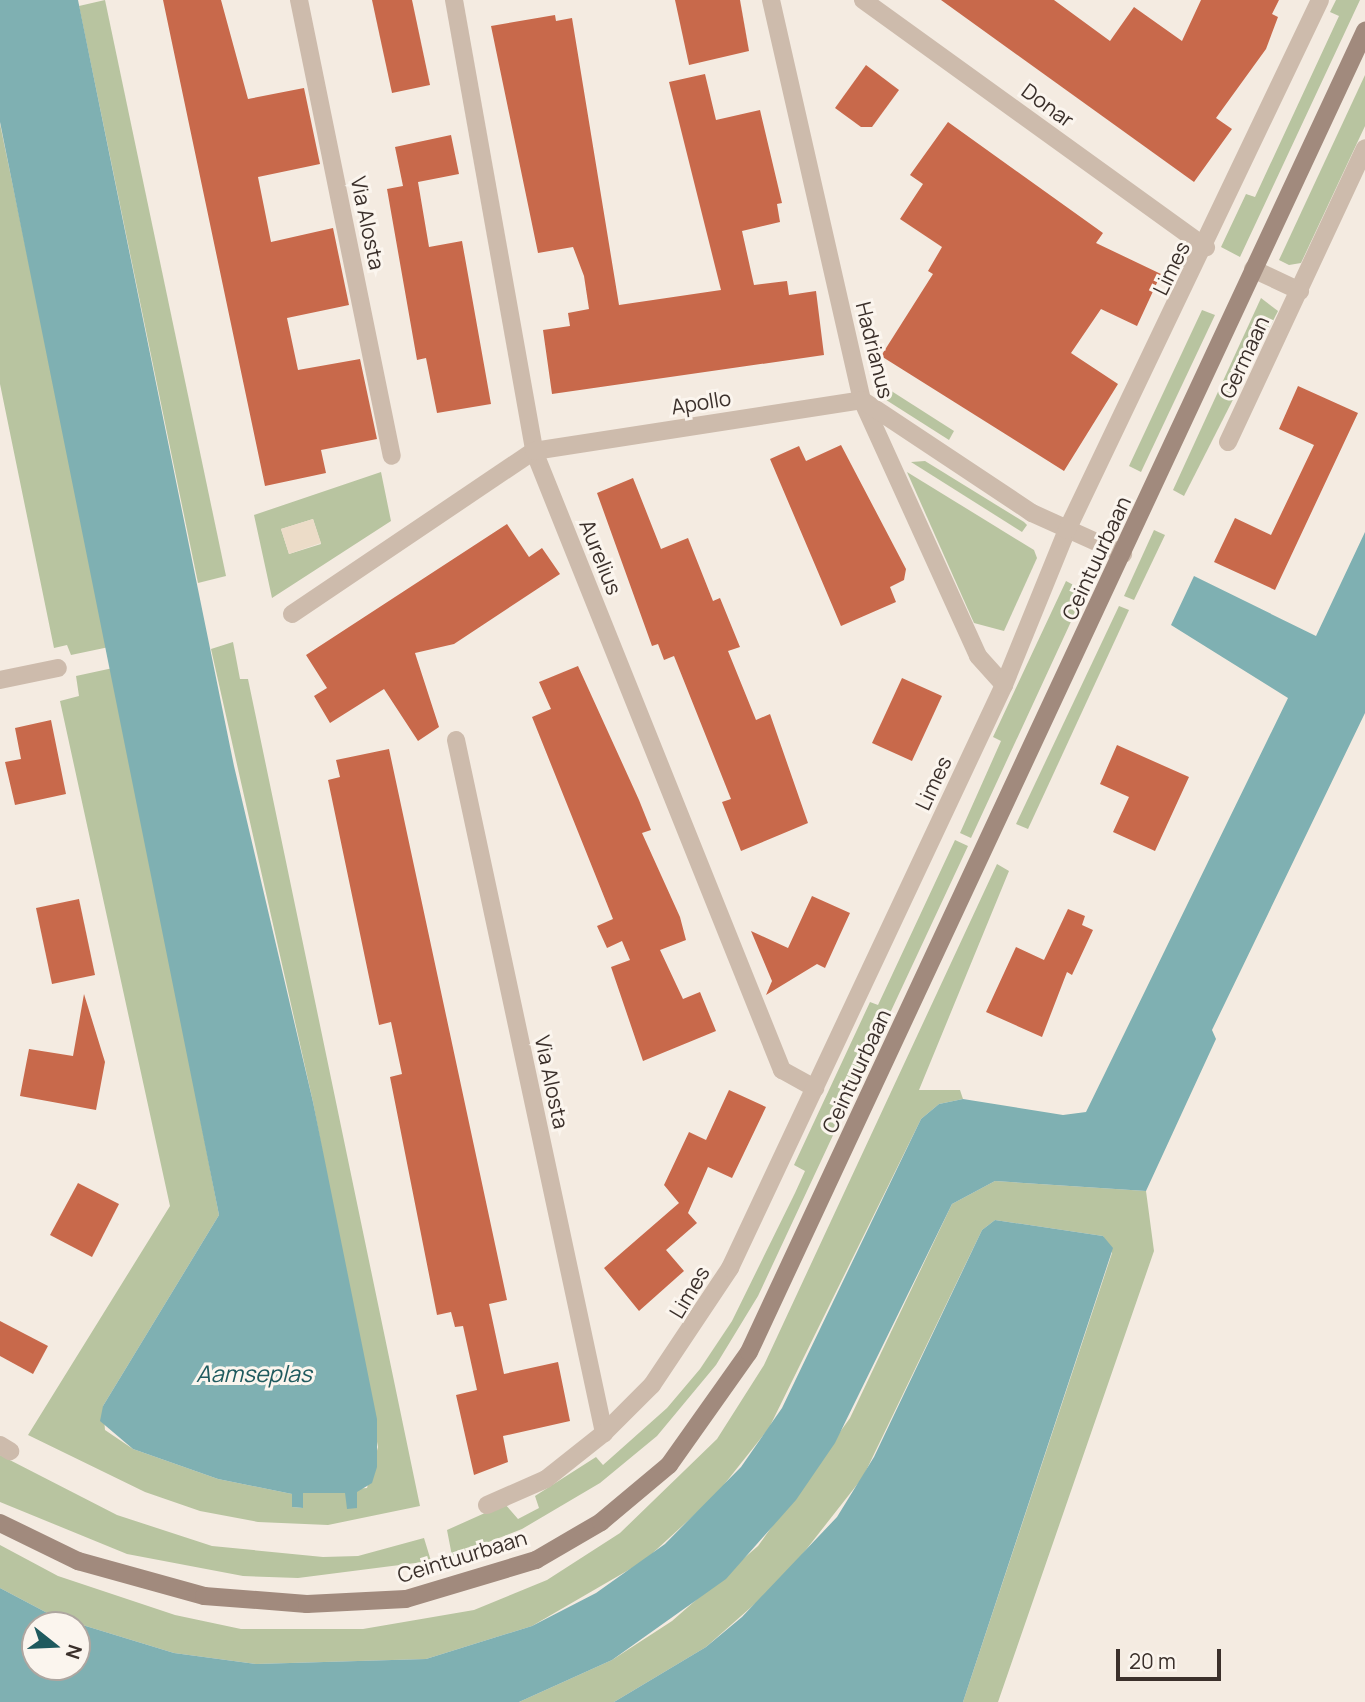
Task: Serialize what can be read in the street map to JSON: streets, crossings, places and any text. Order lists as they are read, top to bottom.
{
  "streets": {
    "street": [
      "Donar",
      "Via Alosta",
      "Limes",
      "Hadrianus",
      "Germaan",
      "Apollo",
      "Aurelius",
      "Ceintuurbaan"
    ]
  },
  "crossings": [
    ["Donar", "Limes"],
    ["Via Alosta", "Limes"],
    ["Limes", "Hadrianus"],
    ["Limes", "Aurelius"],
    ["Hadrianus", "Apollo"],
    ["Apollo", "Aurelius"]
  ],
  "water": ["Aamseplas"],
  "scale_bar": "20 m",
  "north": "right"
}
